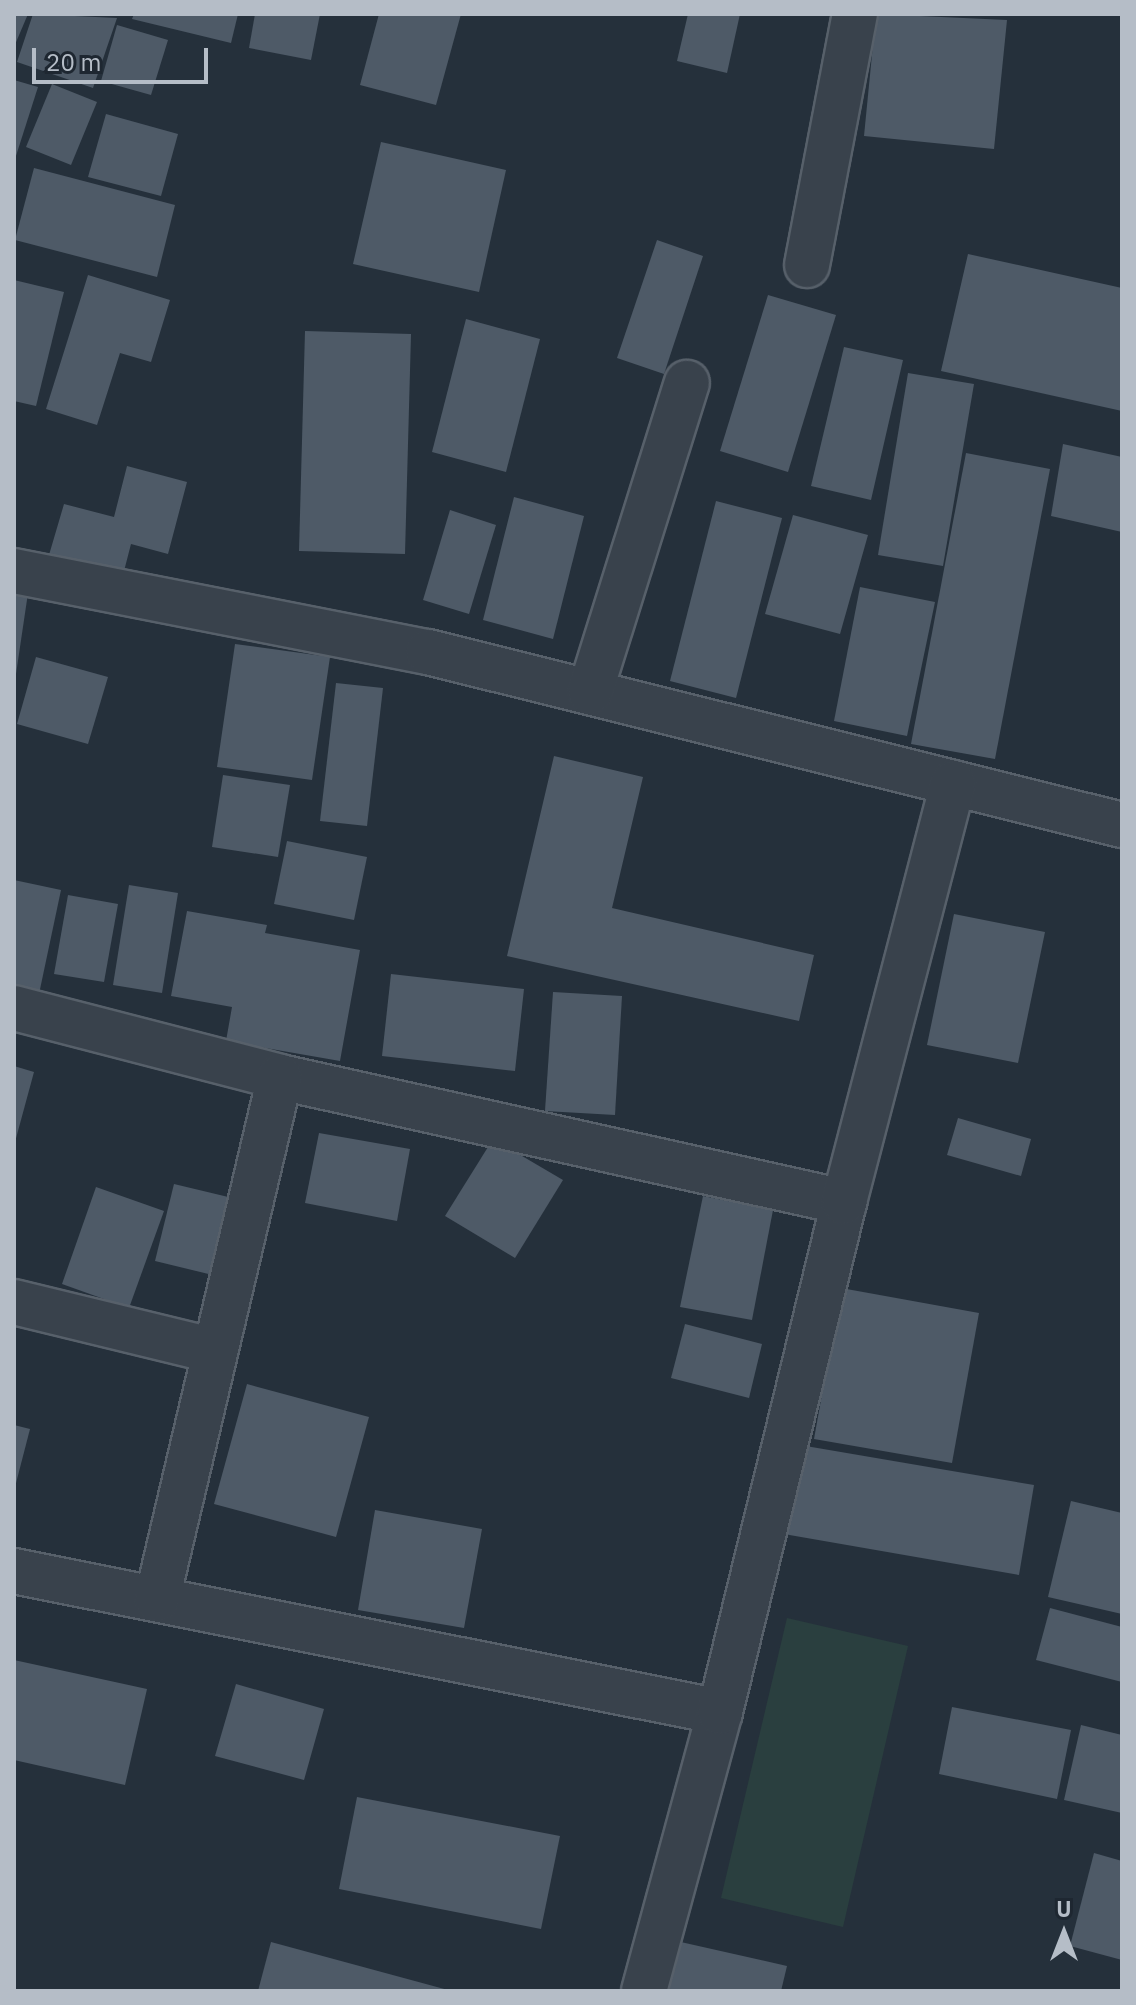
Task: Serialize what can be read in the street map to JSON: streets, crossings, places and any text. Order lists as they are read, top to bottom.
{
  "scale_bar": "20 m",
  "north": "top"
}
